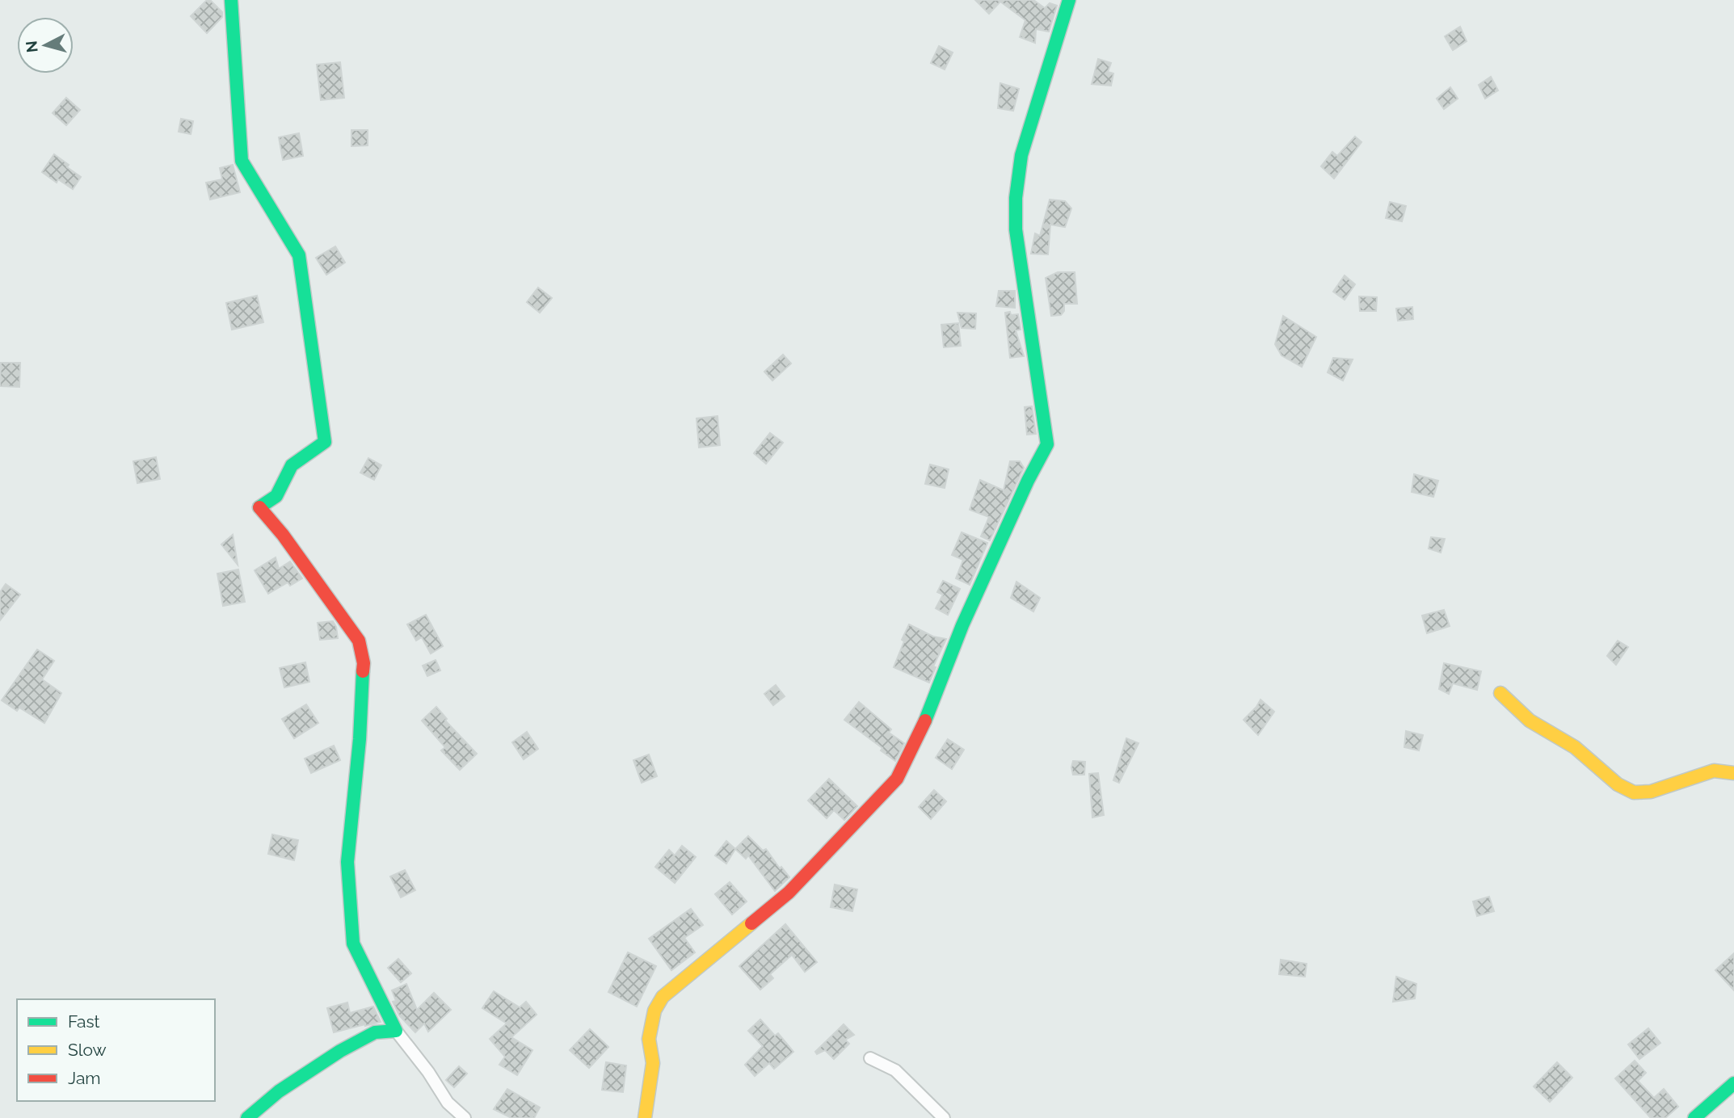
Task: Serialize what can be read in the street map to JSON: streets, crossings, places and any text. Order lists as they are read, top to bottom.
{
  "legend": ["Fast", "Slow", "Jam"],
  "north": "left"
}
